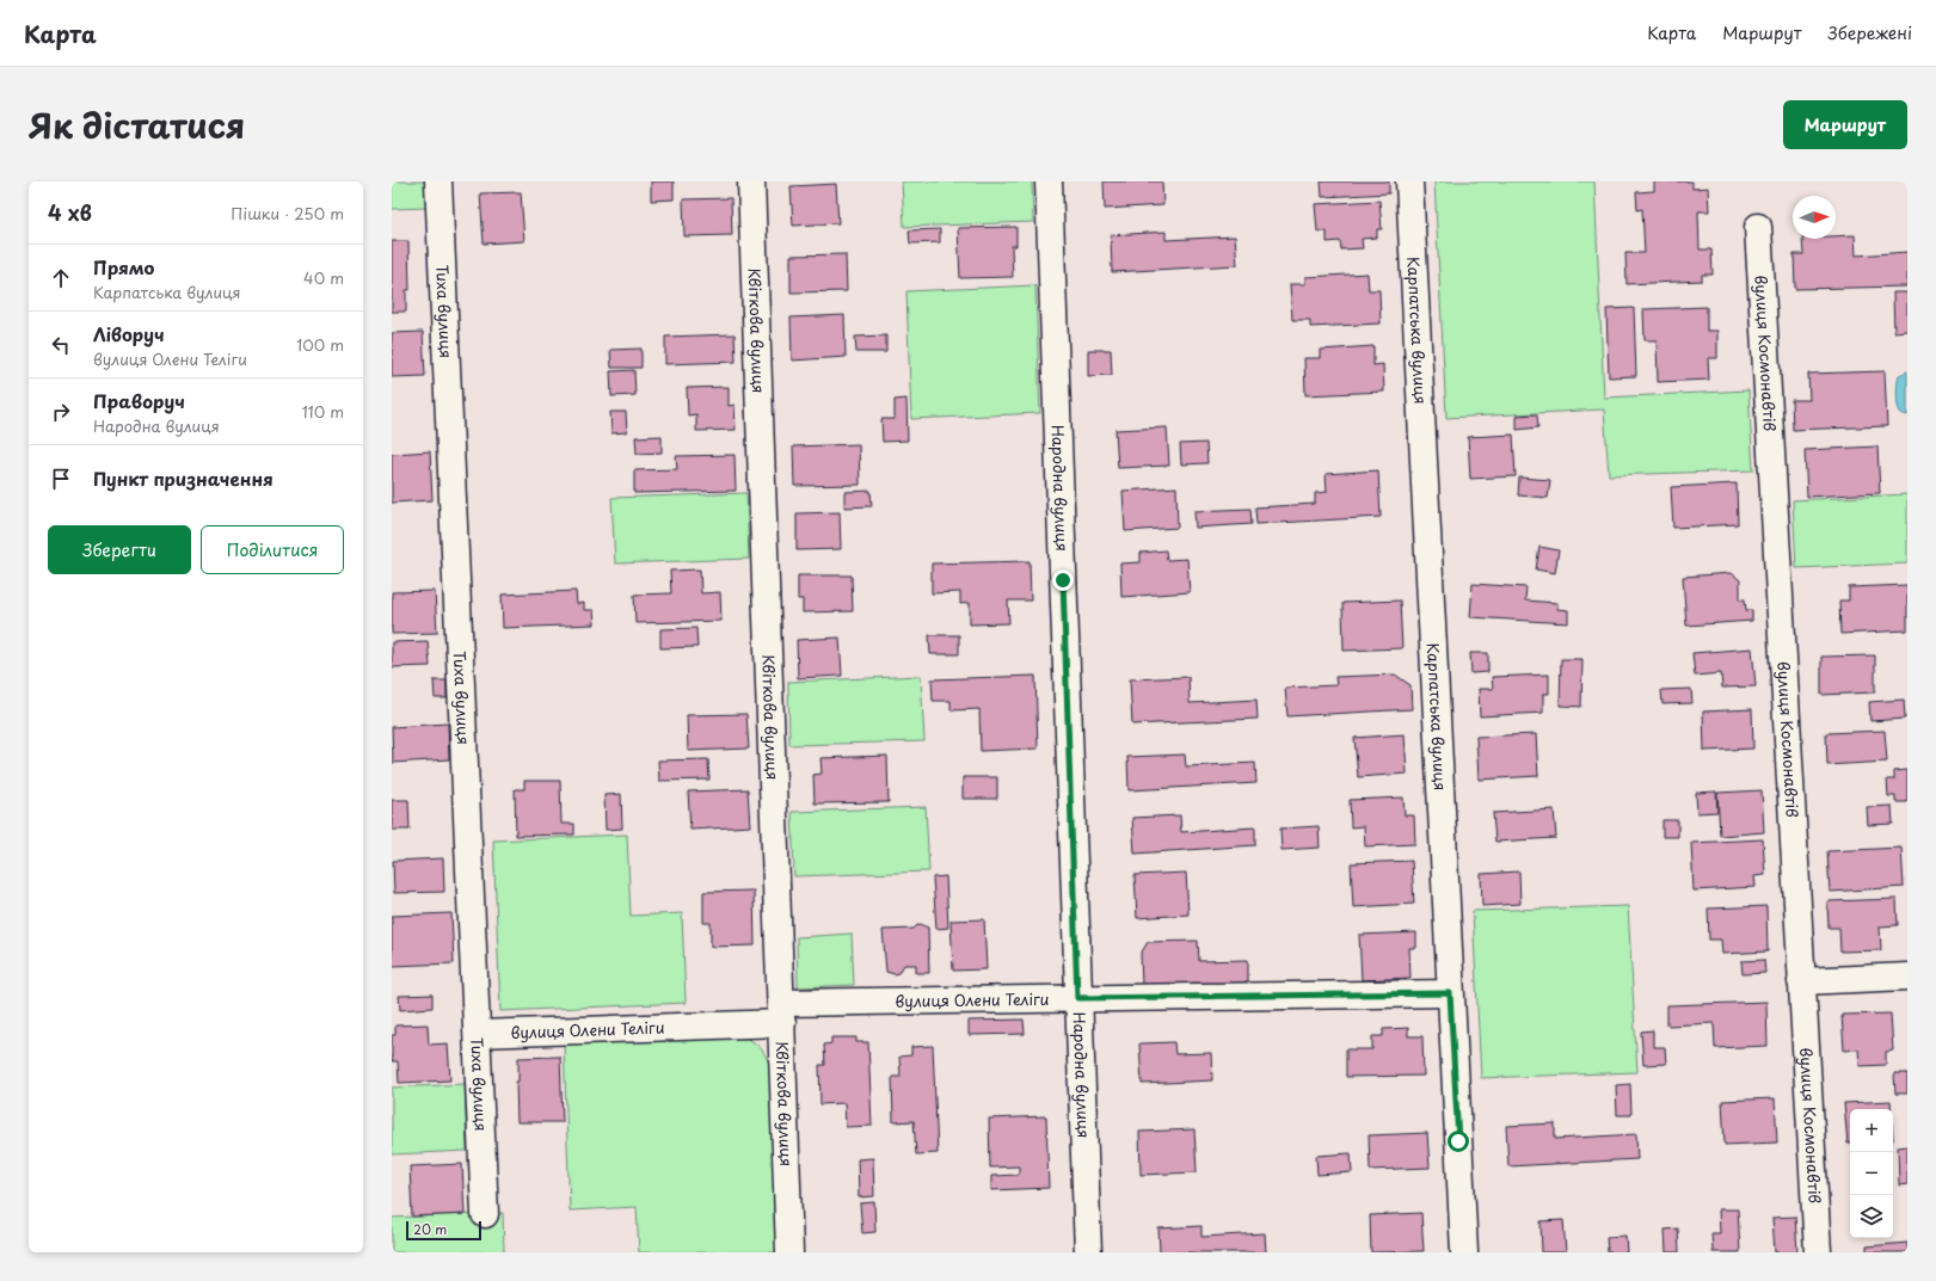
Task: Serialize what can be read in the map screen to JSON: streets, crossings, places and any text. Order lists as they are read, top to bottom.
{
  "streets": {
    "street": [
      "Тиха вулиця",
      "Квіткова вулиця",
      "Карпатська вулиця",
      "вулиця Космонавтів",
      "Народна вулиця",
      "вулиця Олени Теліги"
    ]
  },
  "crossings": [
    ["Тиха вулиця", "вулиця Олени Теліги"],
    ["Квіткова вулиця", "вулиця Олени Теліги"],
    ["Карпатська вулиця", "вулиця Олени Теліги"],
    ["Народна вулиця", "вулиця Олени Теліги"]
  ],
  "scale_bar": "20 m",
  "north": "right",
  "page": {
    "header": "Карта",
    "nav": ["Карта", "Маршрут", "Збережені"],
    "title": "Як дістатися",
    "buttons": [
      "Маршрут",
      ["Зберегти", "Поділитися"]
    ],
    "heading": ["4 хв", "Пішки · 250 m"],
    "list": [
      ["Прямо", "Карпатська вулиця", "40 m"],
      ["Ліворуч", "вулиця Олени Теліги", "100 m"],
      ["Праворуч", "Народна вулиця", "110 m"],
      "Пункт призначення"
    ],
    "map_buttons": ["+", "−"],
    "scale": "20 m"
  }
}
